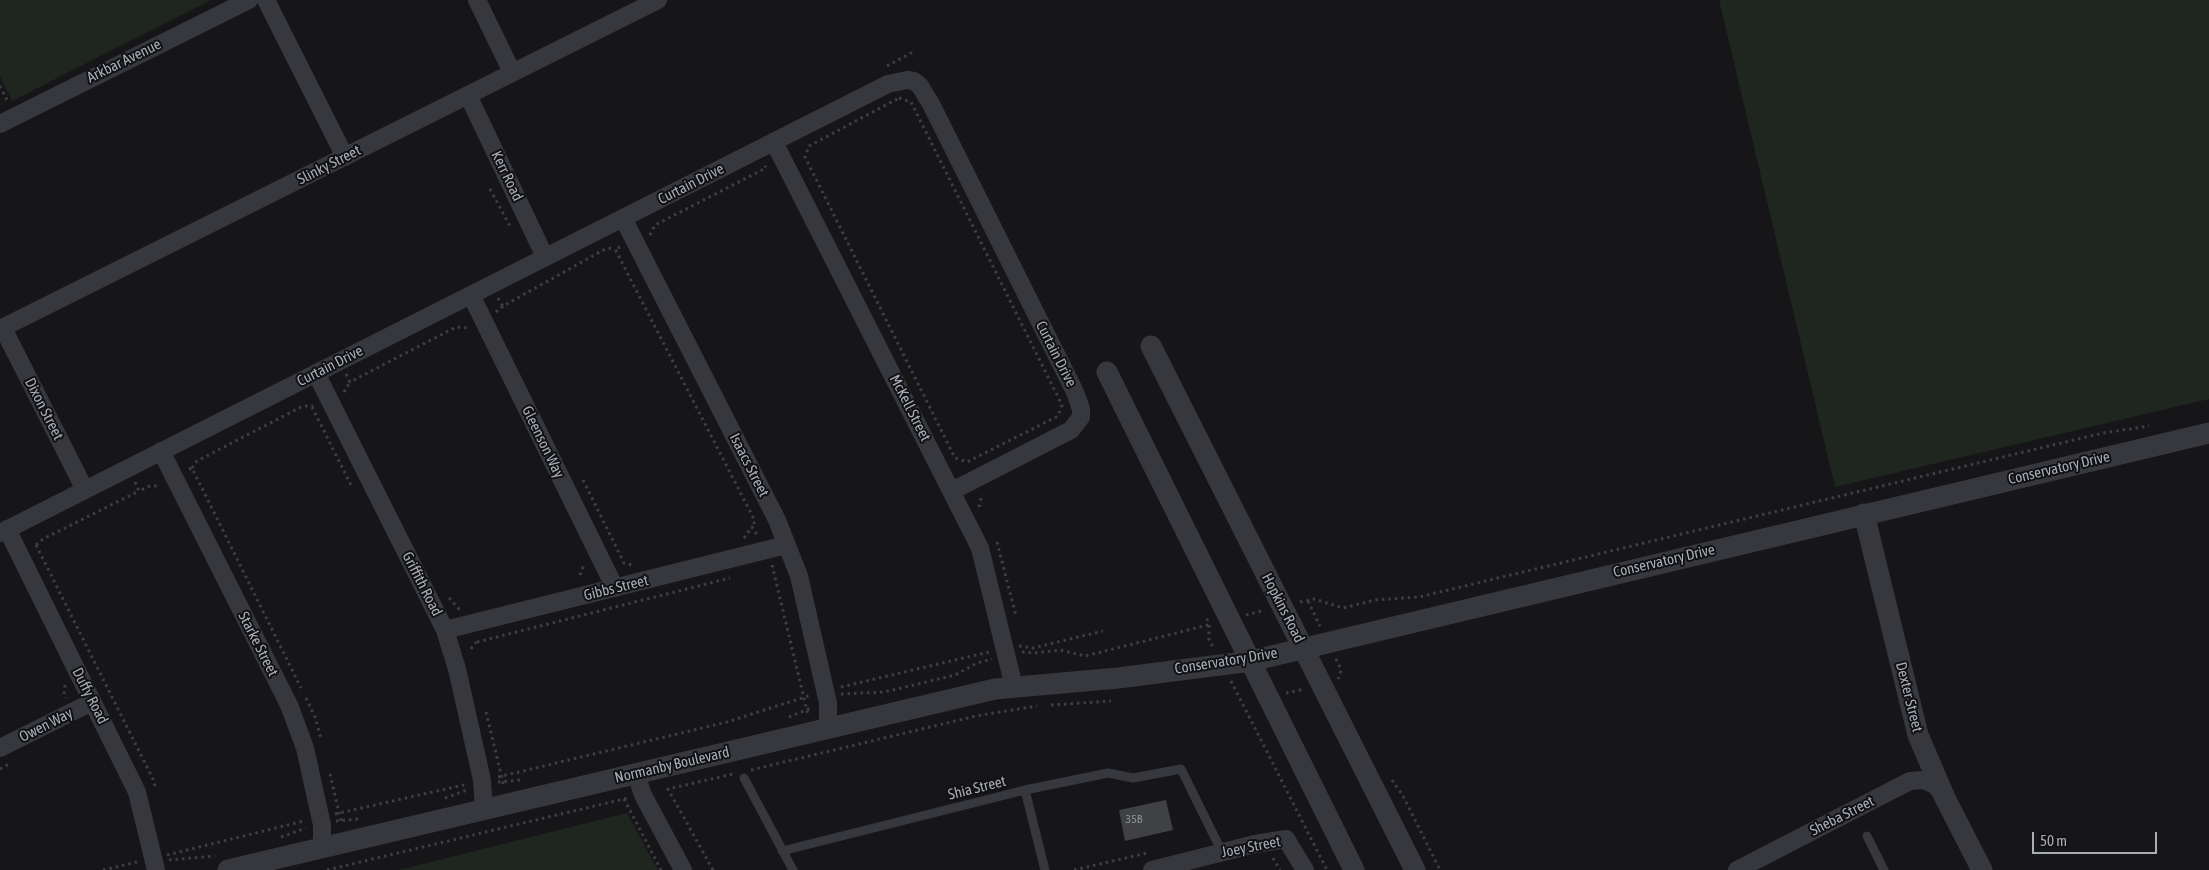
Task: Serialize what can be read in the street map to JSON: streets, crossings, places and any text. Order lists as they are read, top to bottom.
{
  "streets": {
    "street": [
      "Arkbar Avenue",
      "Slinky Street",
      "Kerr Road",
      "Curtain Drive",
      "McKell Street",
      "Dixon Street",
      "Gleenson Way",
      "Isaacs Street",
      "Conservatory Drive",
      "Griffith Road",
      "Gibbs Street",
      "Hopkins Road",
      "Starke Street",
      "Duffy Road",
      "Dexter Street",
      "Owen Way",
      "Normanby Boulevard",
      "Sheba Street",
      "Joey Street"
    ],
    "lane": ["Shia Street"]
  },
  "crossings": [
    ["Slinky Street", "Kerr Road"],
    ["Slinky Street", "Dixon Street"],
    ["Kerr Road", "Curtain Drive"],
    ["Curtain Drive", "McKell Street"],
    ["Curtain Drive", "Dixon Street"],
    ["Curtain Drive", "Gleenson Way"],
    ["Curtain Drive", "Isaacs Street"],
    ["Curtain Drive", "Griffith Road"],
    ["Curtain Drive", "Starke Street"],
    ["Curtain Drive", "Duffy Road"],
    ["McKell Street", "Normanby Boulevard"],
    ["Gleenson Way", "Gibbs Street"],
    ["Isaacs Street", "Gibbs Street"],
    ["Isaacs Street", "Normanby Boulevard"],
    ["Conservatory Drive", "Hopkins Road"],
    ["Conservatory Drive", "Dexter Street"],
    ["Conservatory Drive", "Normanby Boulevard"],
    ["Griffith Road", "Gibbs Street"],
    ["Griffith Road", "Normanby Boulevard"],
    ["Starke Street", "Normanby Boulevard"],
    ["Duffy Road", "Owen Way"],
    ["Dexter Street", "Sheba Street"],
    ["Shia Street", "Joey Street"]
  ],
  "house_numbers": ["35B"],
  "scale_bar": "50 m"
}
